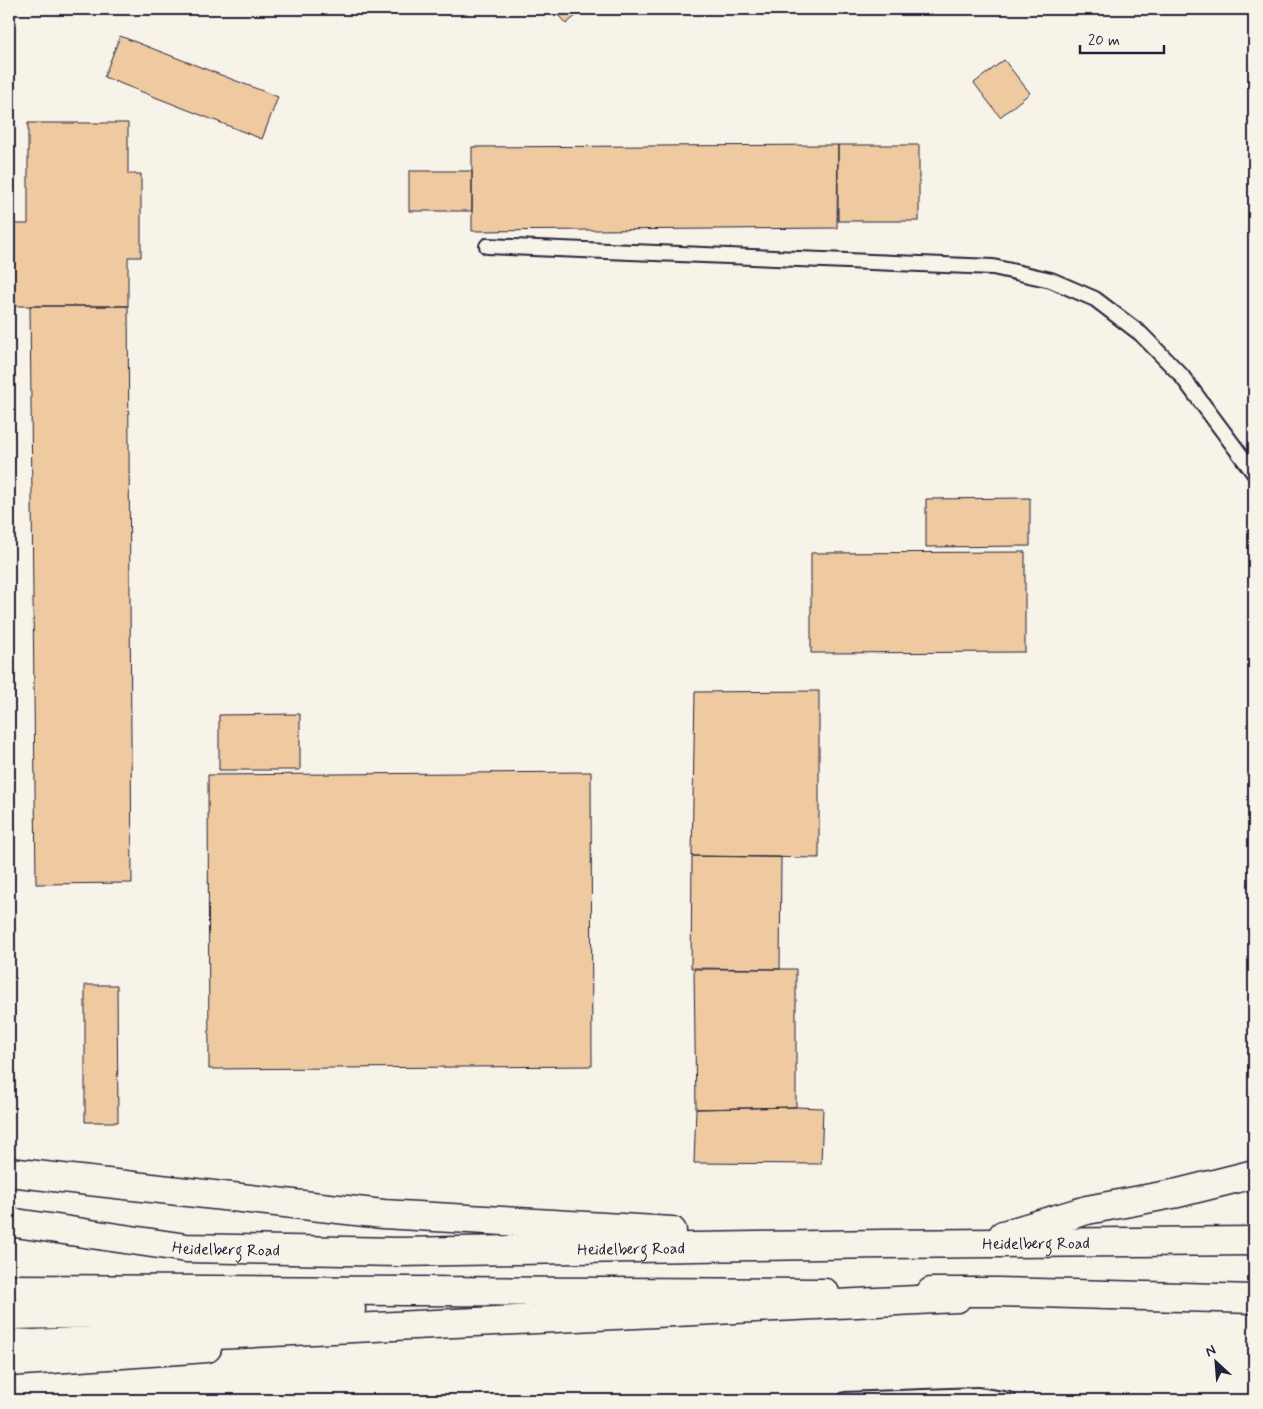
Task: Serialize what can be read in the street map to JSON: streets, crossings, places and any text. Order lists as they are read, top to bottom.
{
  "streets": {
    "main road": ["Heidelberg Road"]
  },
  "scale_bar": "20 m",
  "north": "top left"
}
